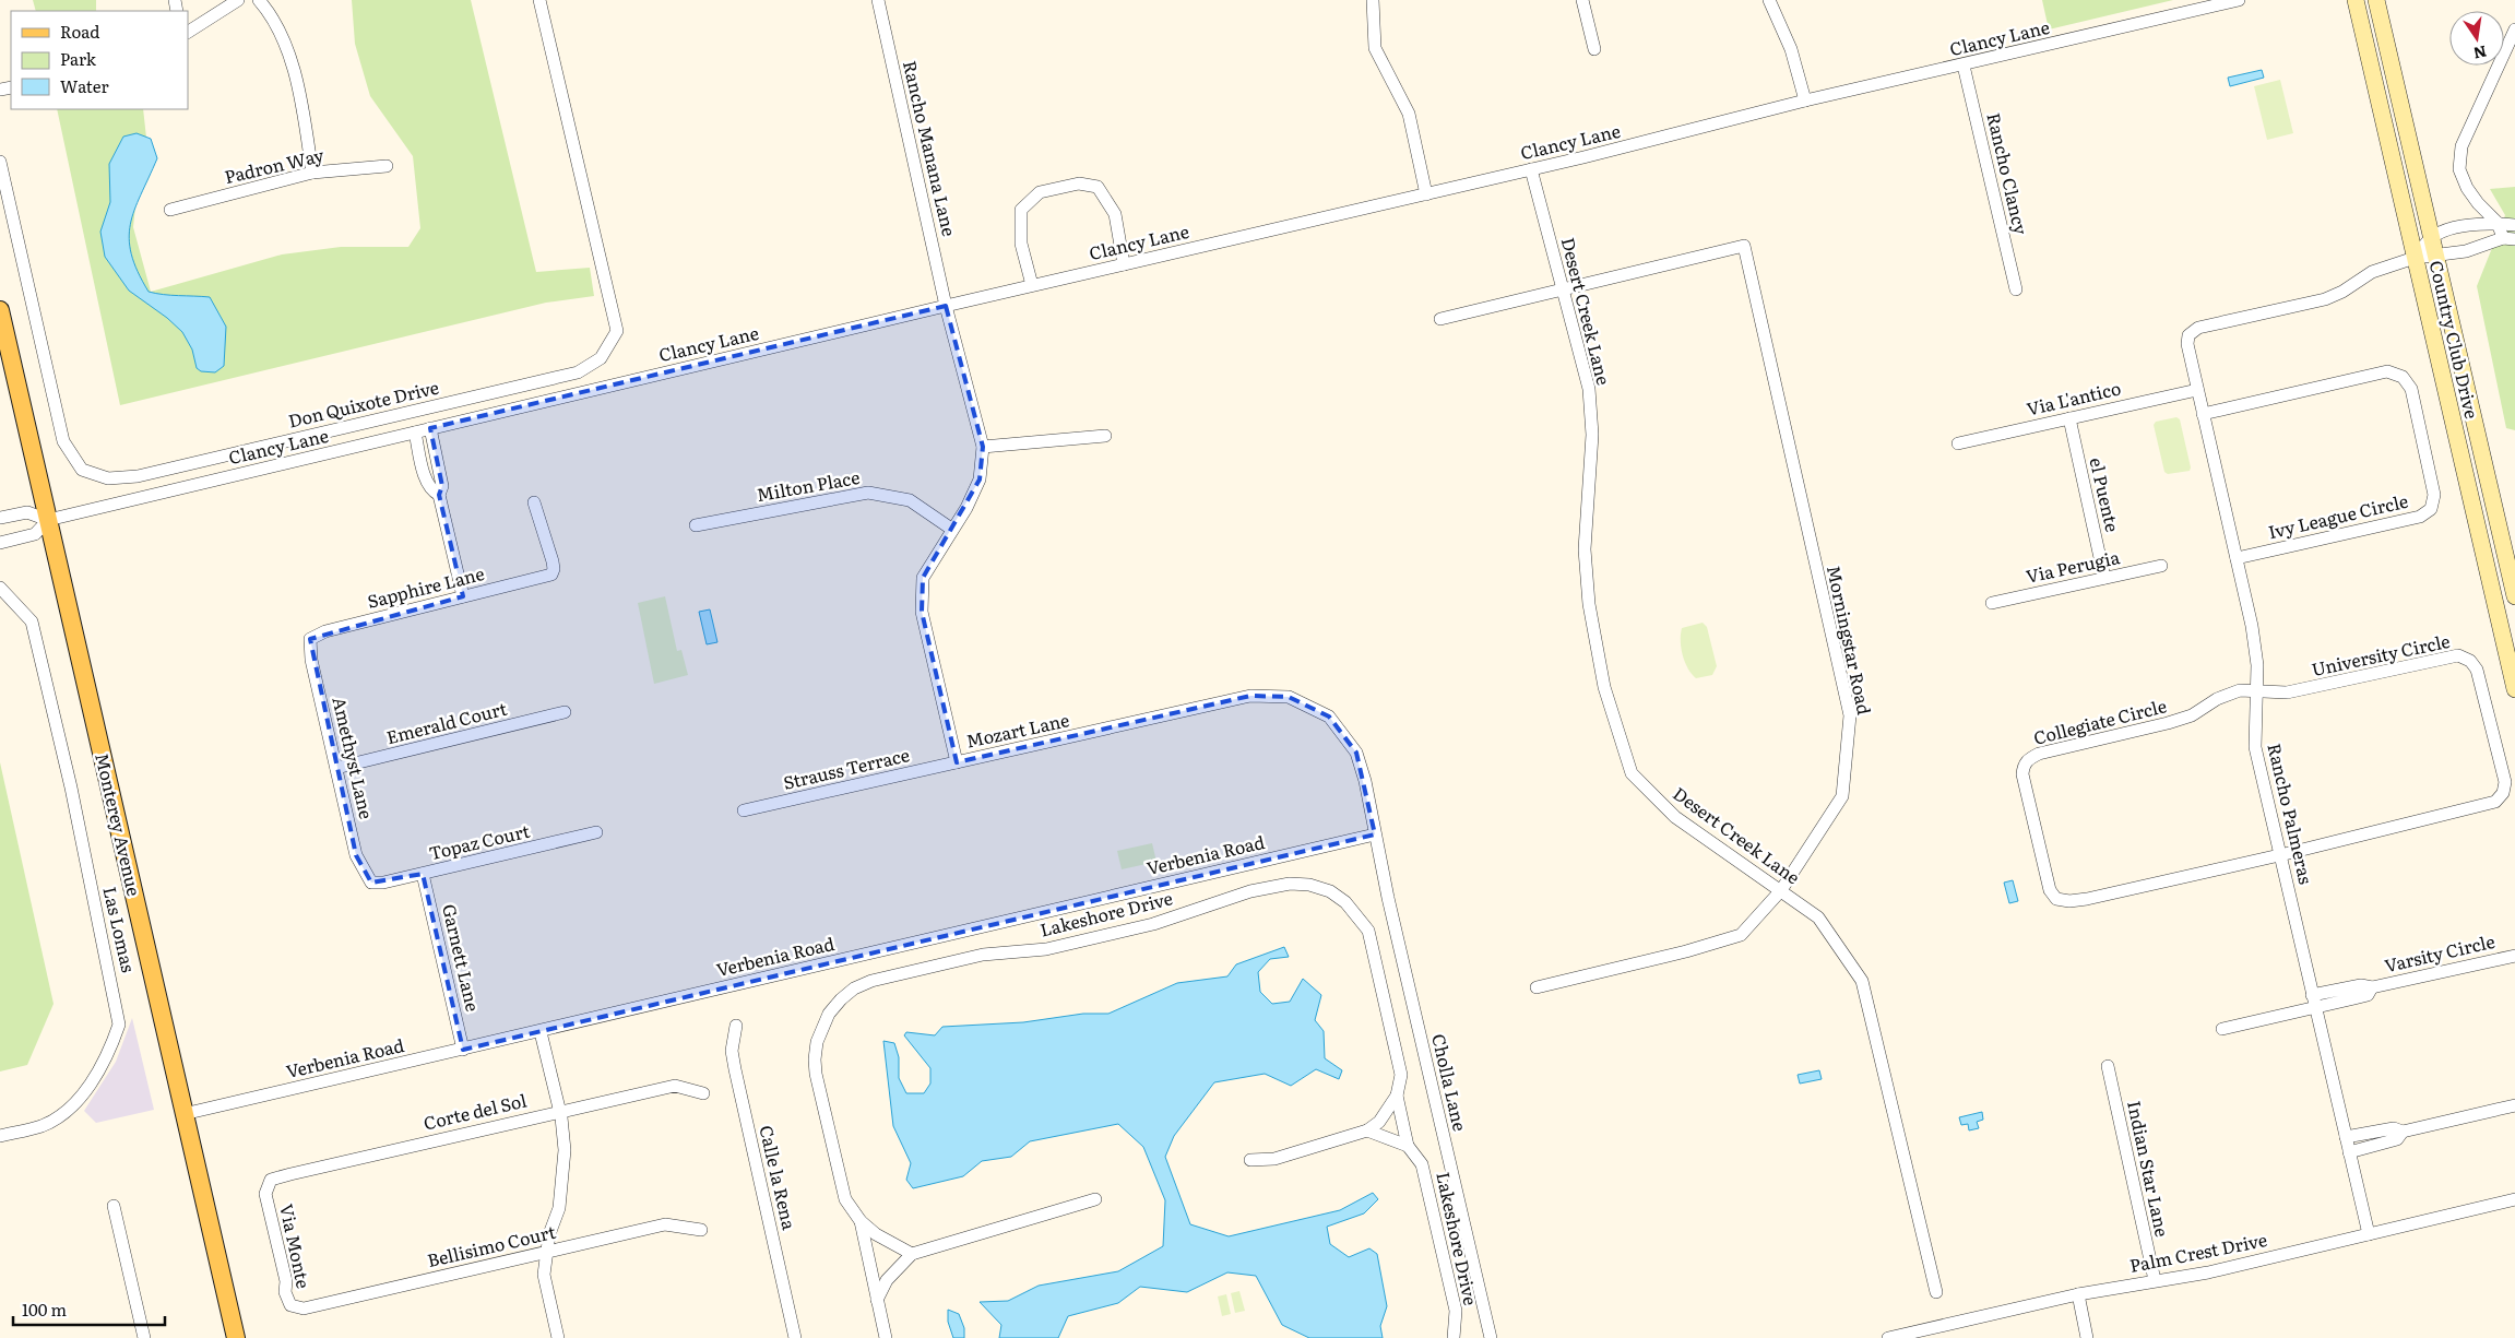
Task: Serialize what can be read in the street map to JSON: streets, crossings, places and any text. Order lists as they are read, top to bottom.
{
  "streets": {
    "main road": ["Country Club Drive", "Monterey Avenue"],
    "street": [
      "Clancy Lane",
      "Rancho Manana Lane",
      "Padron Way",
      "Rancho Clancy",
      "Desert Creek Lane",
      "Via L'antico",
      "Don Quixote Drive",
      "Milton Place",
      "el Puente",
      "Ivy League Circle",
      "Via Perugia",
      "Sapphire Lane",
      "Morningstar Road",
      "University Circle",
      "Collegiate Circle",
      "Emerald Court",
      "Mozart Lane",
      "Amethyst Lane",
      "Strauss Terrace",
      "Rancho Palmeras",
      "Topaz Court",
      "Verbenia Road",
      "Lakeshore Drive",
      "Las Lomas",
      "Varsity Circle",
      "Garnett Lane",
      "Cholla Lane",
      "Corte del Sol",
      "Indian Star Lane",
      "Calle la Rena",
      "Via Monte",
      "Bellisimo Court",
      "Palm Crest Drive"
    ]
  },
  "crossings": [
    ["Clancy Lane", "Rancho Manana Lane"],
    ["Clancy Lane", "Rancho Clancy"],
    ["Clancy Lane", "Desert Creek Lane"],
    ["Clancy Lane", "Mozart Lane"],
    ["Clancy Lane", "Monterey Avenue"],
    ["Rancho Manana Lane", "Mozart Lane"],
    ["Desert Creek Lane", "Morningstar Road"],
    ["Country Club Drive", "Rancho Palmeras"],
    ["Via L'antico", "el Puente"],
    ["Via L'antico", "Rancho Palmeras"],
    ["Milton Place", "Mozart Lane"],
    ["el Puente", "Via Perugia"],
    ["Ivy League Circle", "Rancho Palmeras"],
    ["Sapphire Lane", "Amethyst Lane"],
    ["University Circle", "Collegiate Circle"],
    ["University Circle", "Rancho Palmeras"],
    ["Collegiate Circle", "Rancho Palmeras"],
    ["Emerald Court", "Amethyst Lane"],
    ["Mozart Lane", "Strauss Terrace"],
    ["Mozart Lane", "Verbenia Road"],
    ["Mozart Lane", "Cholla Lane"],
    ["Amethyst Lane", "Topaz Court"],
    ["Rancho Palmeras", "Varsity Circle"],
    ["Rancho Palmeras", "Palm Crest Drive"],
    ["Monterey Avenue", "Verbenia Road"],
    ["Topaz Court", "Garnett Lane"],
    ["Verbenia Road", "Garnett Lane"],
    ["Verbenia Road", "Cholla Lane"],
    ["Corte del Sol", "Via Monte"],
    ["Indian Star Lane", "Palm Crest Drive"],
    ["Via Monte", "Bellisimo Court"]
  ],
  "legend": ["Road", "Park", "Water"],
  "scale_bar": "100 m",
  "north": "bottom"
}
